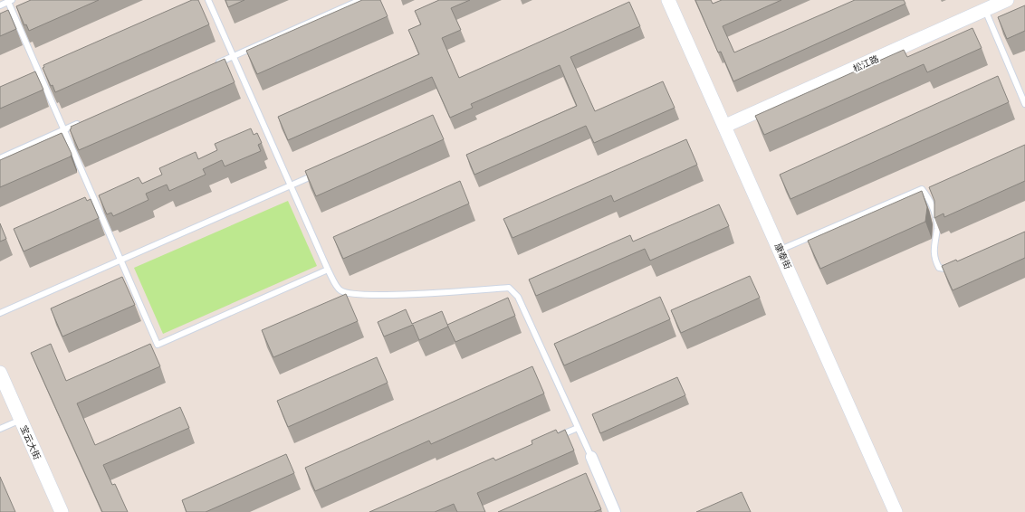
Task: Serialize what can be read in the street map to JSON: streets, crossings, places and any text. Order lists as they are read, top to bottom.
{
  "streets": {
    "street": ["松江路", "康泰街", "宝云大街"]
  },
  "crossings": [
    ["松江路", "康泰街"]
  ]
}
